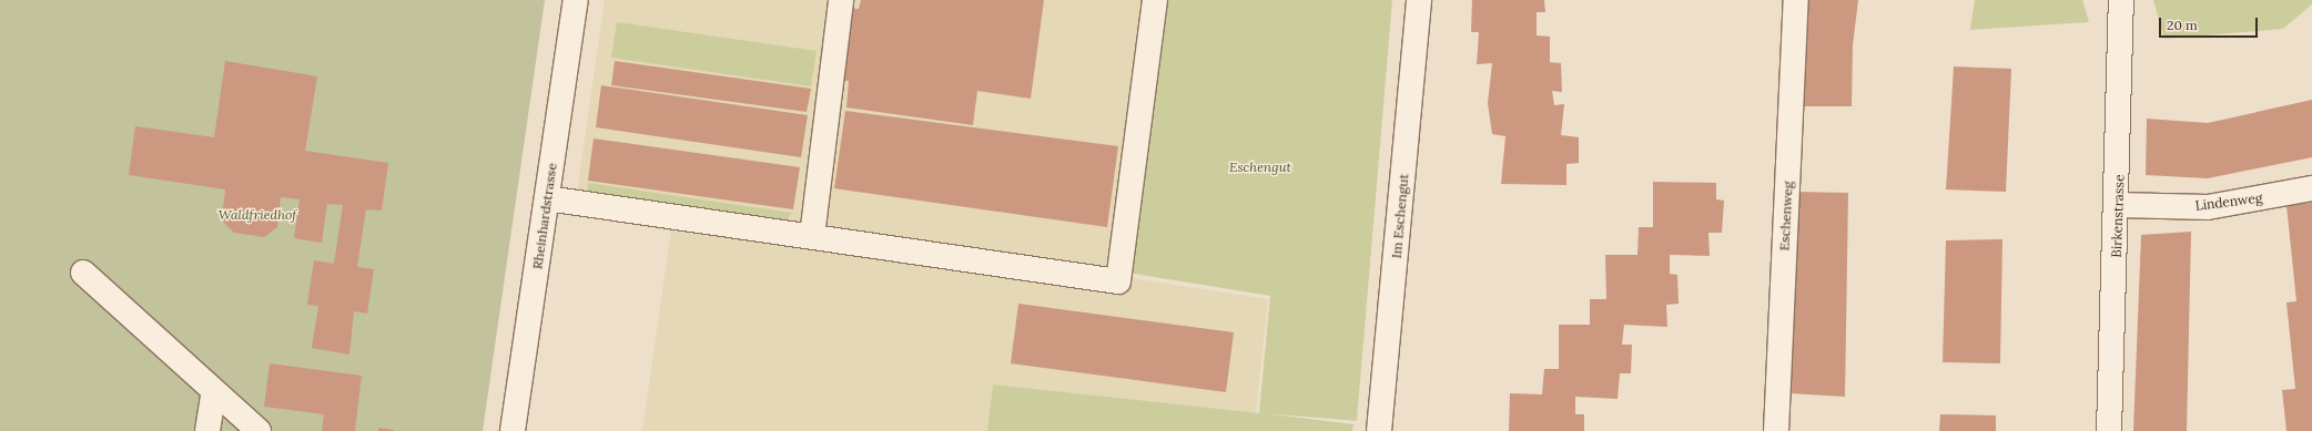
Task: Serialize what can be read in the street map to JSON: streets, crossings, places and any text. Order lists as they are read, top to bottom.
{
  "streets": {
    "street": [
      "Lindenweg",
      "Rheinhardstrasse",
      "Im Eschengut",
      "Eschenweg",
      "Birkenstrasse"
    ]
  },
  "crossings": [
    ["Lindenweg", "Birkenstrasse"]
  ],
  "parks": ["Eschengut", "Waldfriedhof"],
  "scale_bar": "20 m"
}
